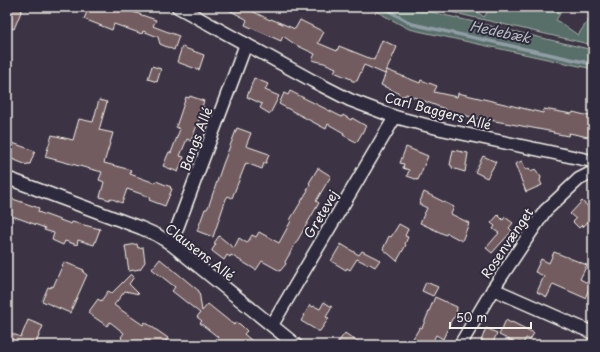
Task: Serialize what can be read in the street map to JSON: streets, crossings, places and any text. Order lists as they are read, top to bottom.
{
  "streets": {
    "street": [
      "Carl Baggers Allé",
      "Bangs Allé",
      "Gretevej",
      "Rosenvænget",
      "Clausens Allé"
    ]
  },
  "crossings": [
    ["Carl Baggers Allé", "Bangs Allé"],
    ["Carl Baggers Allé", "Gretevej"],
    ["Bangs Allé", "Clausens Allé"],
    ["Gretevej", "Clausens Allé"]
  ],
  "water": ["Hedebæk"],
  "scale_bar": "50 m"
}
